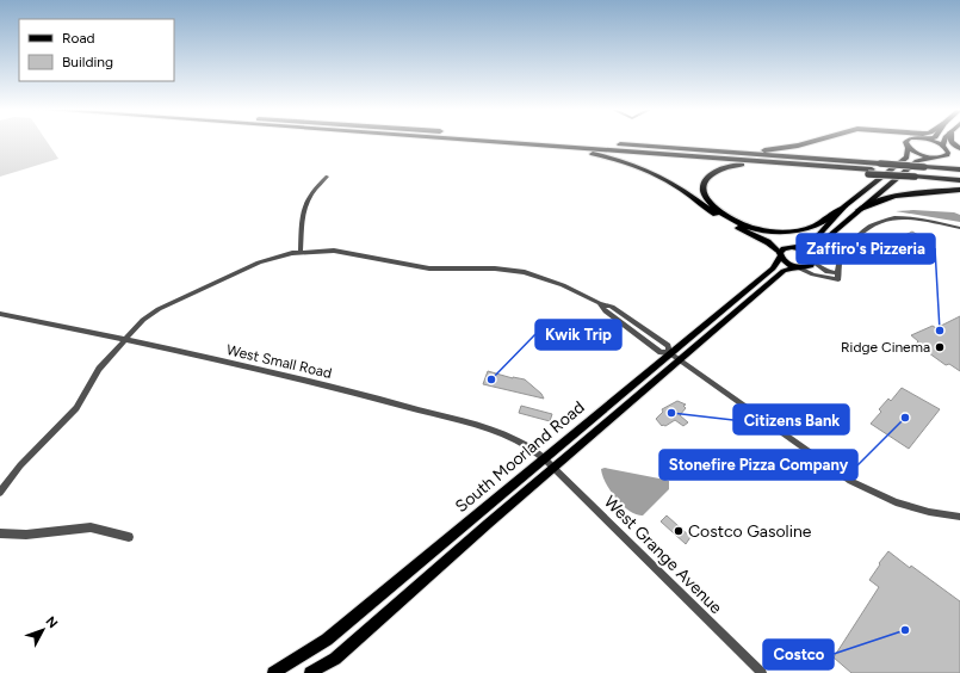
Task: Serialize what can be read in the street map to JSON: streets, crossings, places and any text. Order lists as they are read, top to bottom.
{
  "streets": {
    "main road": ["South Moorland Road"],
    "street": ["West Small Road", "West Grange Avenue"]
  },
  "crossings": [
    ["West Small Road", "South Moorland Road"],
    ["West Small Road", "West Grange Avenue"],
    ["South Moorland Road", "West Grange Avenue"]
  ],
  "places": [
    "Zaffiro's Pizzeria",
    "Ridge Cinema",
    "Kwik Trip",
    "Citizens Bank",
    "Stonefire Pizza Company",
    "Costco Gasoline",
    "Costco"
  ],
  "legend": ["Road", "Building"],
  "north": "top right"
}
